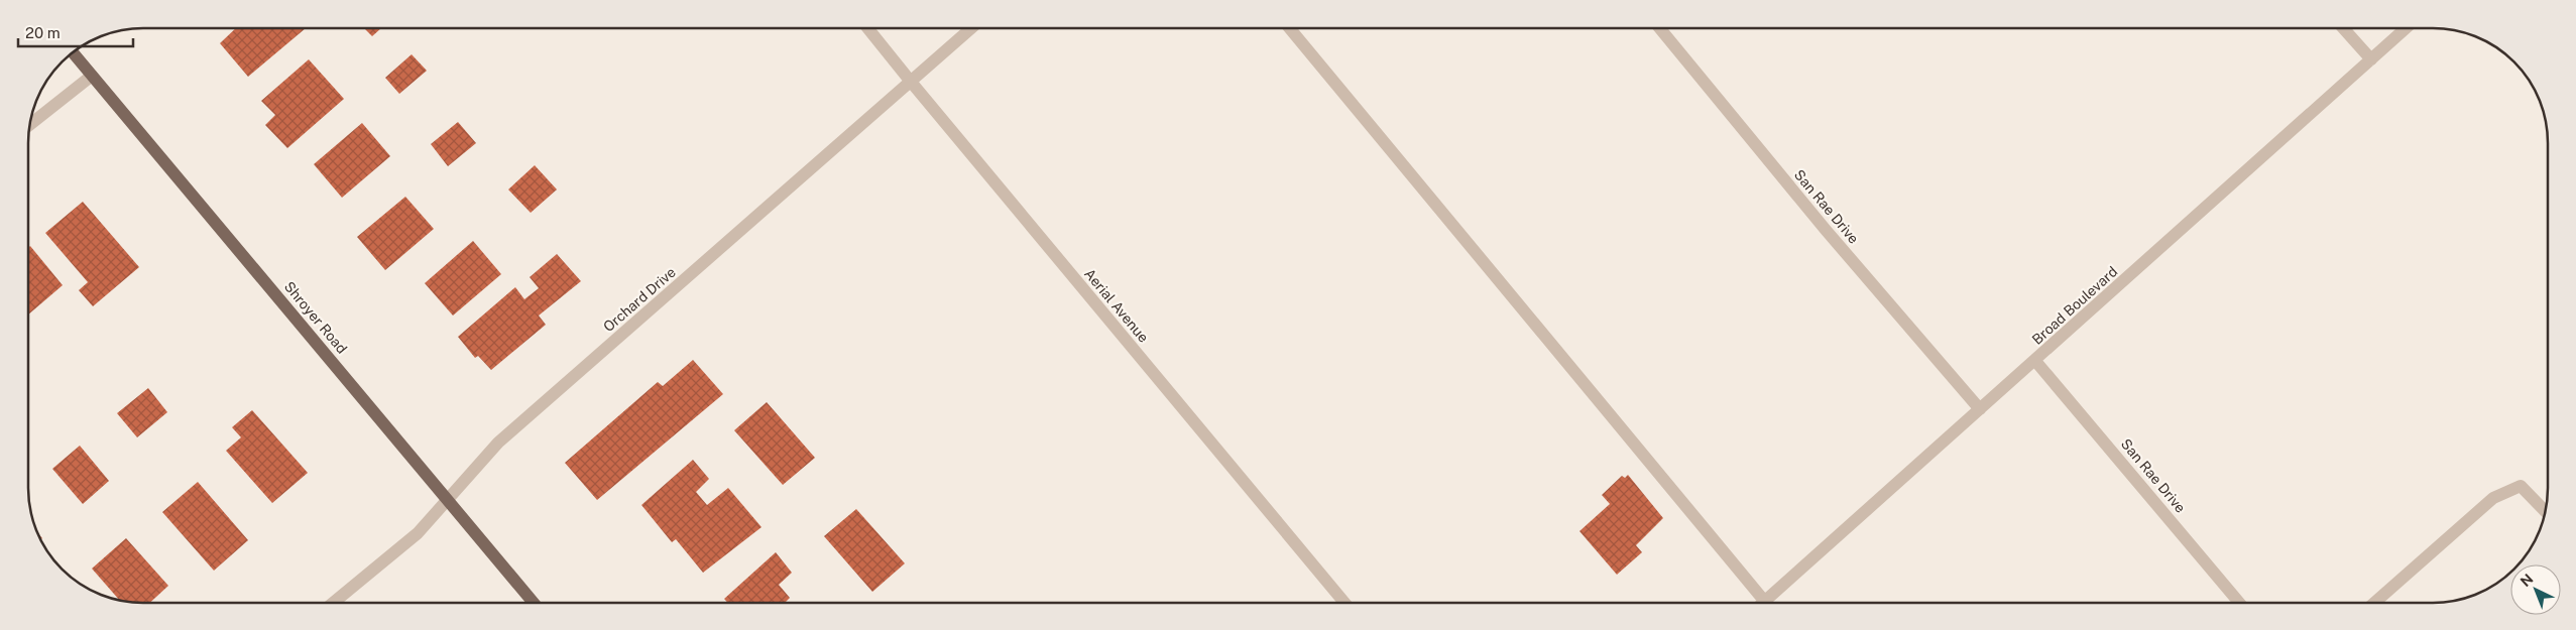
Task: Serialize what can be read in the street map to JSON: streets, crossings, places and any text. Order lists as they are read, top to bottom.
{
  "streets": {
    "main road": ["Shroyer Road"],
    "street": [
      "San Rae Drive",
      "Orchard Drive",
      "Aerial Avenue",
      "Broad Boulevard"
    ]
  },
  "crossings": [
    ["San Rae Drive", "Broad Boulevard"],
    ["Orchard Drive", "Aerial Avenue"],
    ["Orchard Drive", "Shroyer Road"]
  ],
  "scale_bar": "20 m",
  "north": "top left"
}
